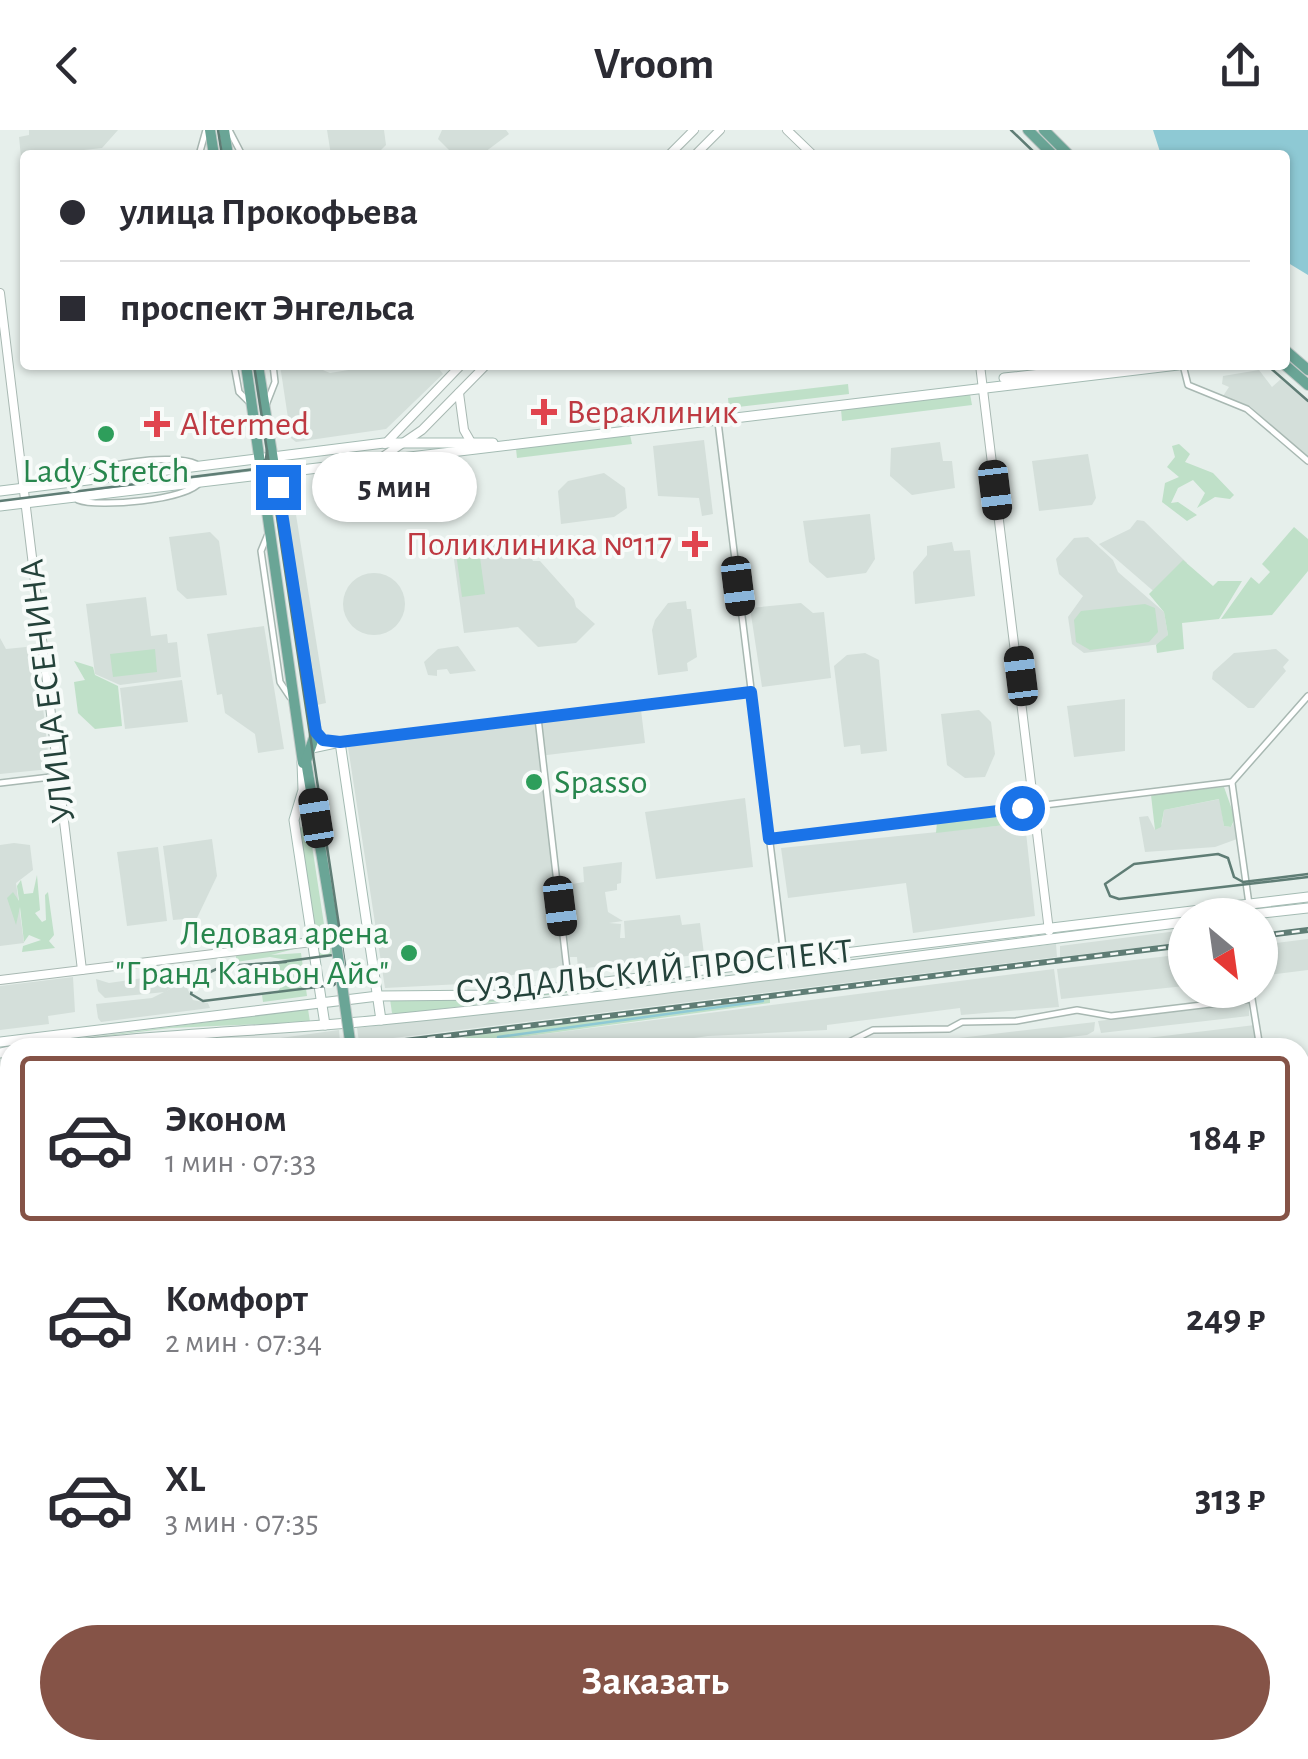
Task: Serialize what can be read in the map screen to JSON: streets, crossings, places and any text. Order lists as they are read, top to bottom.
{
  "streets": {
    "main road": ["СУЗДАЛЬСКИЙ ПРОСПЕКТ"],
    "street": ["УЛИЦА ЕСЕНИНА"]
  },
  "places": {
    "health": ["Вераклиник", "Altermed", "Поликлиника №117"],
    "other": ["Lady Stretch", "Spasso", "Ледовая арена \"Гранд Каньон Айс\""]
  },
  "north": "bottom right",
  "page": {
    "header": "Vroom",
    "banner": ["улица Прокофьева", "проспект Энгельса"],
    "bubble": "5 мин",
    "list": [
      {
        "name": "Эконом",
        "note": "1 мин · 07:33",
        "value": "184 ₽"
      },
      {
        "name": "Комфорт",
        "note": "2 мин · 07:34",
        "value": "249 ₽"
      },
      {
        "name": "XL",
        "note": "3 мин · 07:35",
        "value": "313 ₽"
      }
    ],
    "buttons": "Заказать"
  }
}
